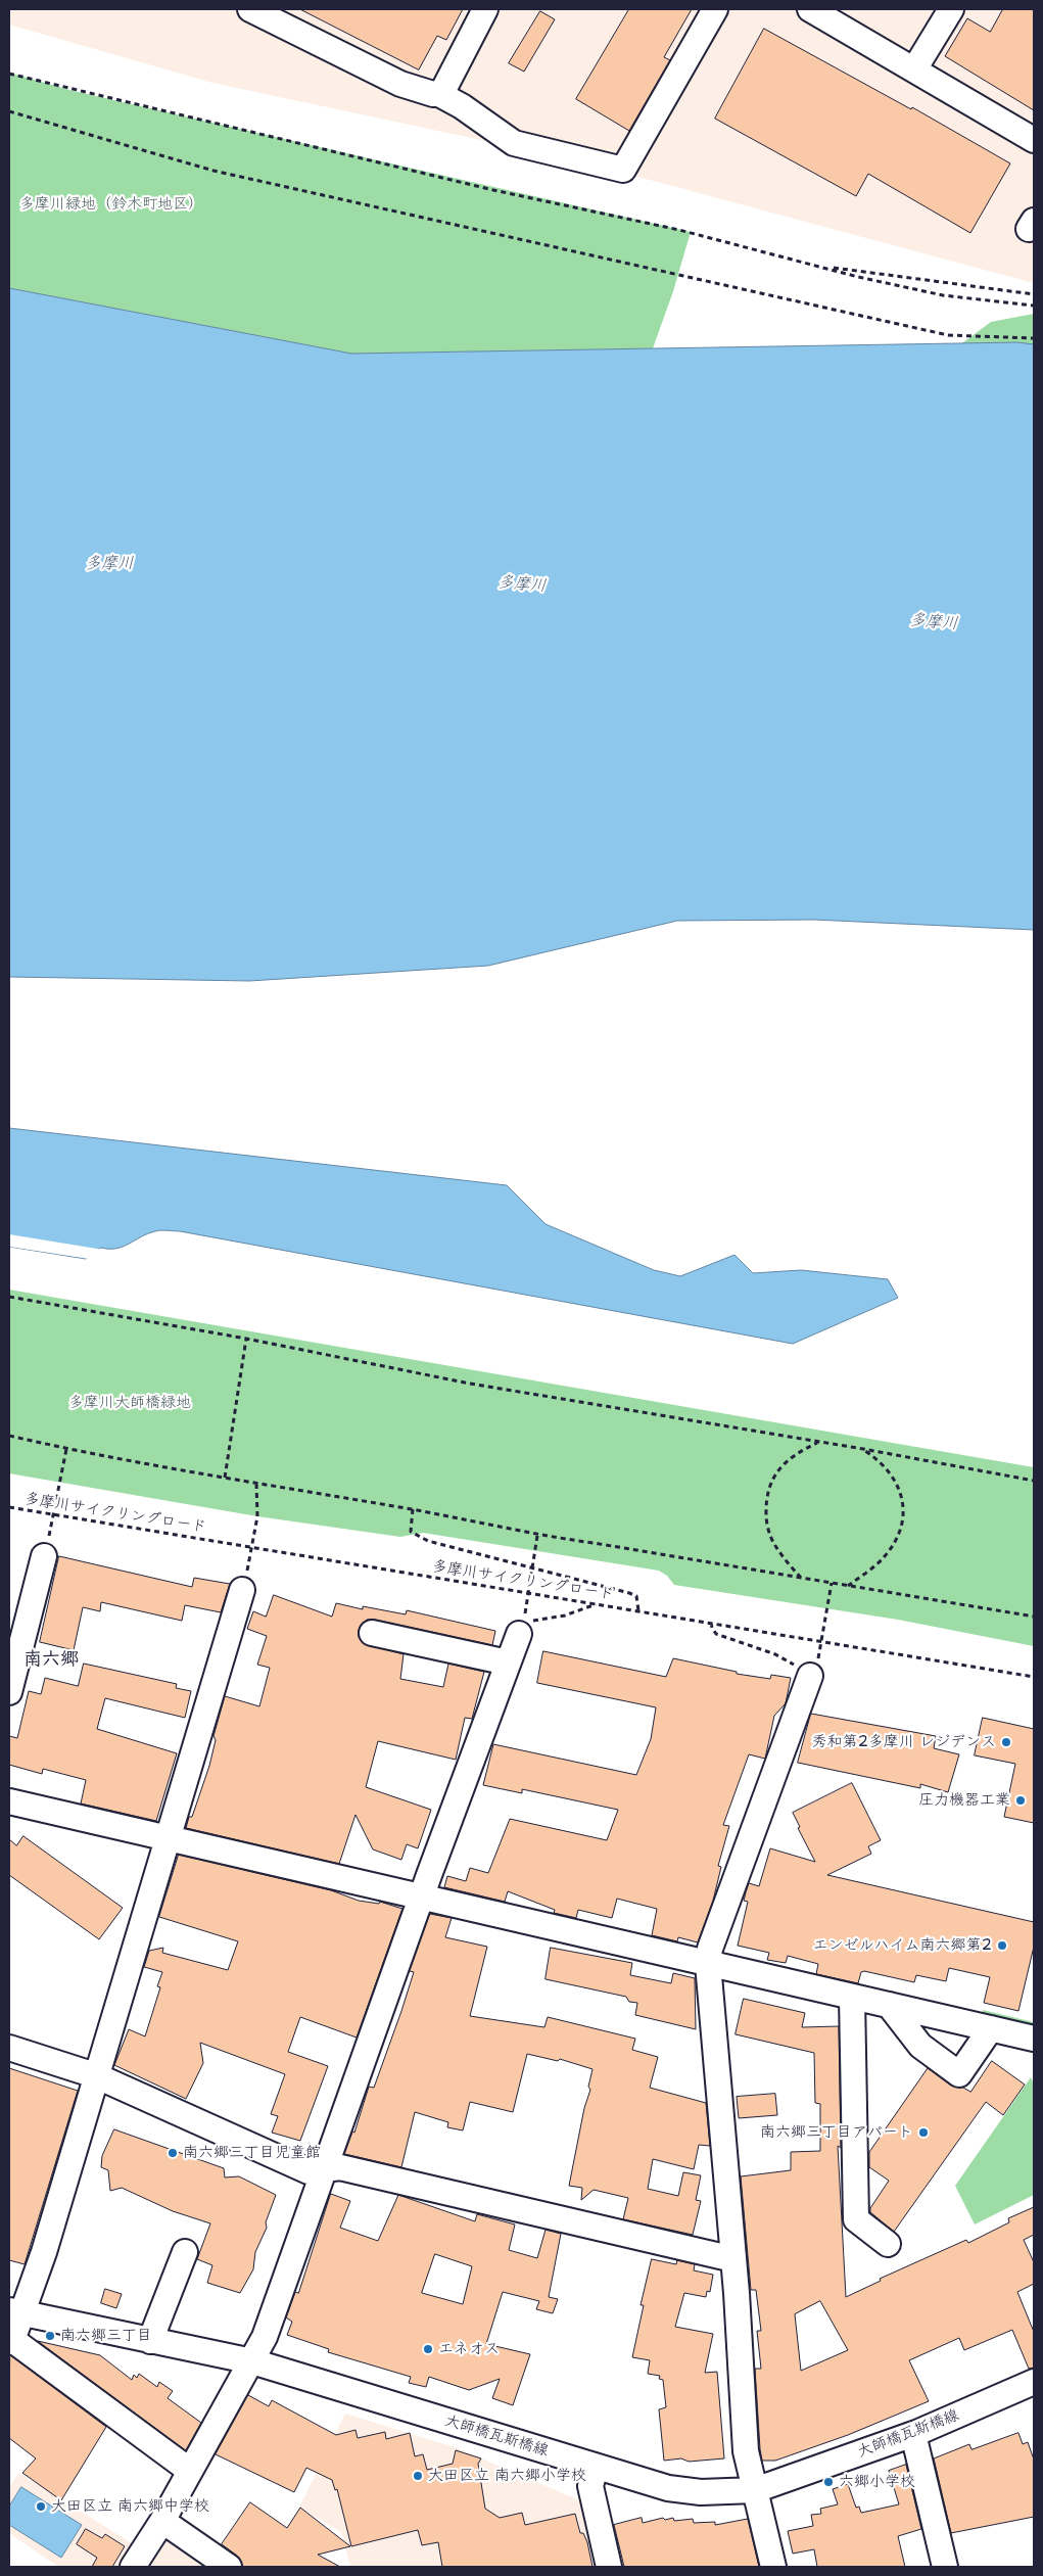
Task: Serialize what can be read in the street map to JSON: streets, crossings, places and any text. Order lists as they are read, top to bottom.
{
  "streets": {
    "street": ["大師橋瓦斯橋線"],
    "path": ["多摩川サイクリングロード"]
  },
  "districts": ["南六郷"],
  "water": ["多摩川"],
  "parks": ["多摩川緑地（鈴木町地区）", "多摩川大師橋緑地"],
  "places": [
    "秀和第2多摩川 レジデンス",
    "圧力機器工業",
    "エンゼルハイム南六郷第2",
    "南六郷三丁目アパート",
    "南六郷三丁目児童館",
    "南六郷三丁目",
    "エネオス",
    "大田区立 南六郷小学校",
    "六郷小学校",
    "大田区立 南六郷中学校"
  ]
}
